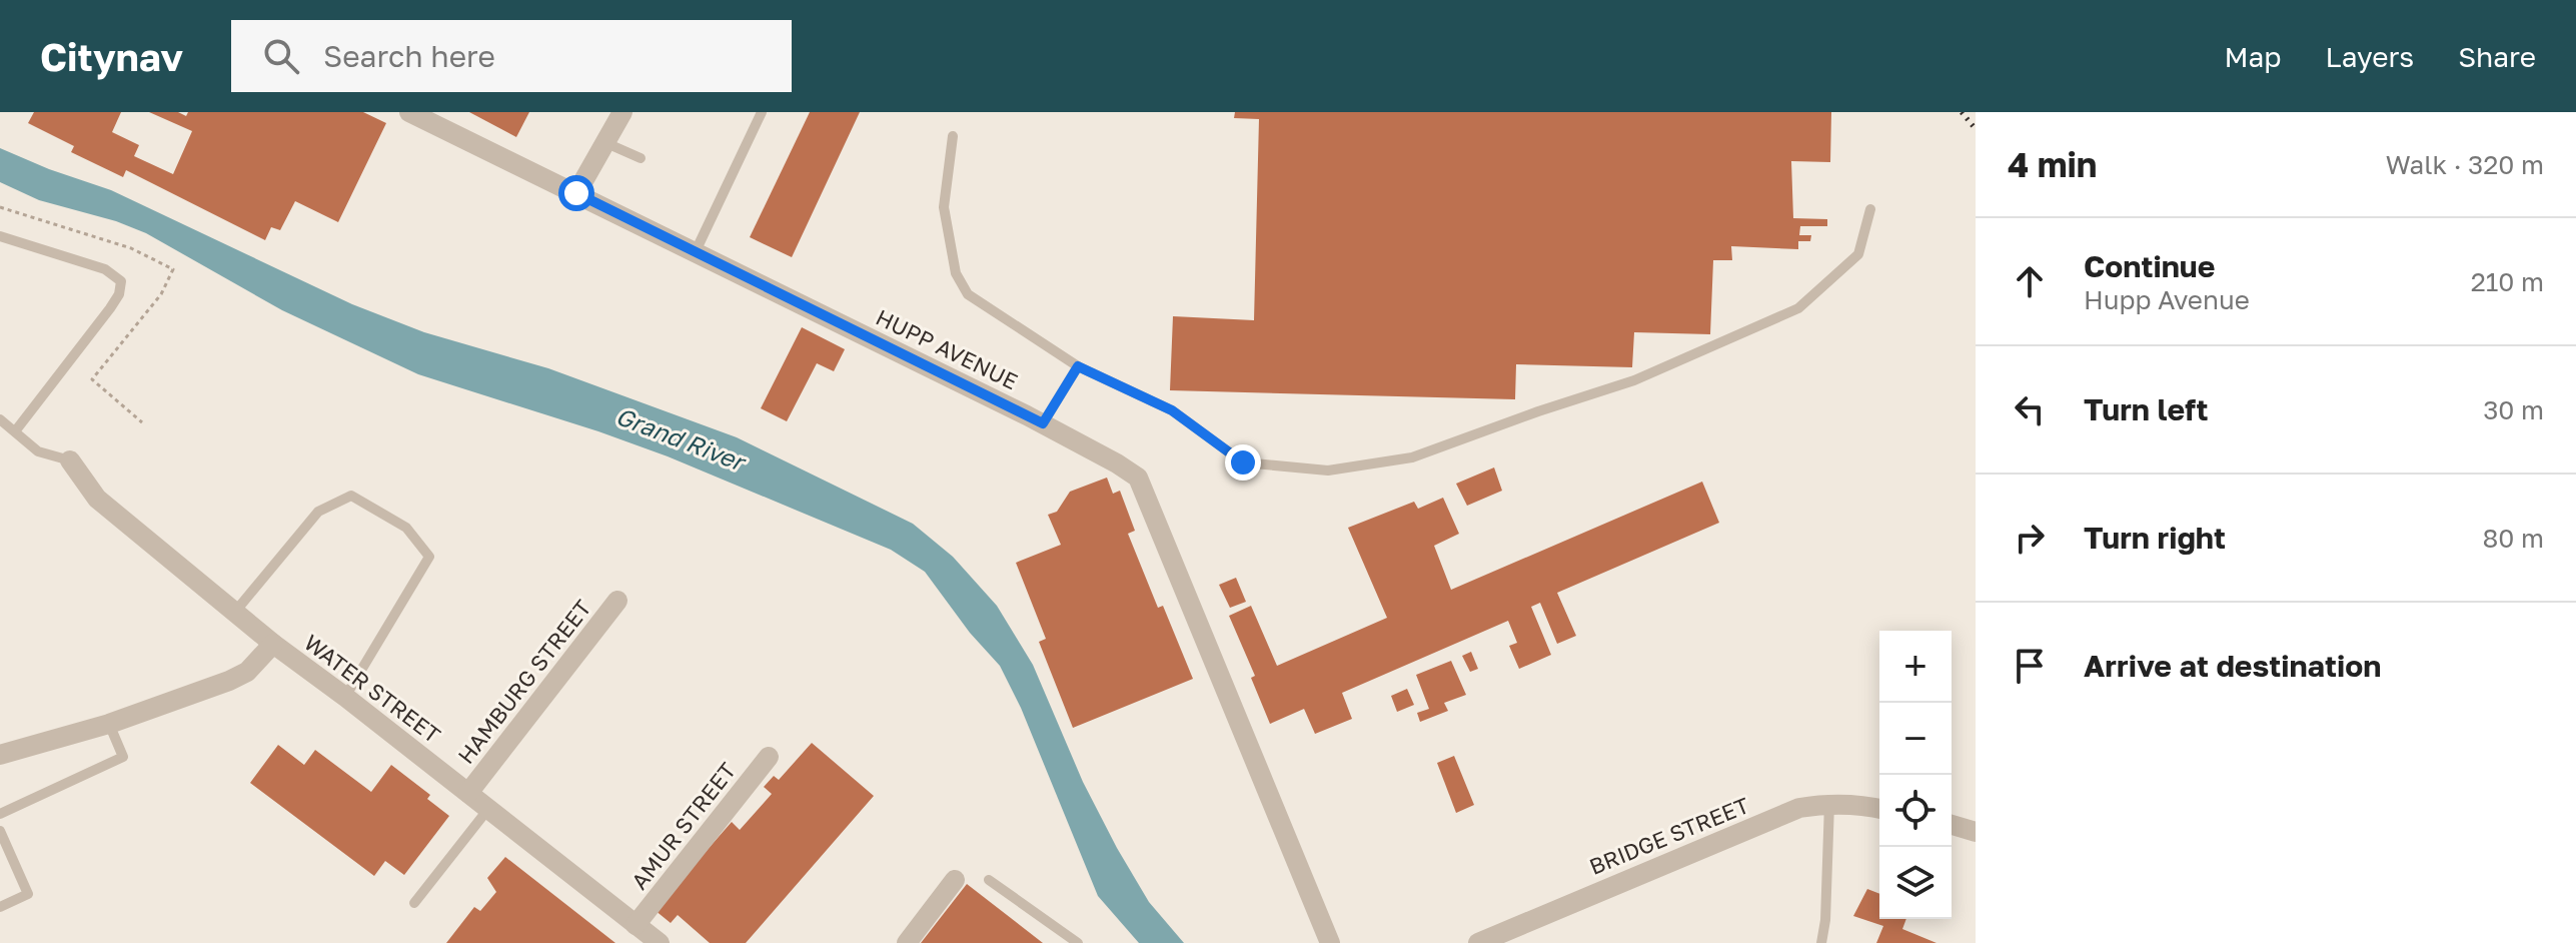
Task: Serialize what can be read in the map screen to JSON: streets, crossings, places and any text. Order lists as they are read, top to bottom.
{
  "streets": {
    "street": [
      "HUPP AVENUE",
      "HAMBURG STREET",
      "WATER STREET",
      "AMUR STREET",
      "BRIDGE STREET"
    ]
  },
  "crossings": [
    ["HAMBURG STREET", "WATER STREET"],
    ["WATER STREET", "AMUR STREET"]
  ],
  "water": ["Grand River"],
  "page": {
    "header": "Citynav",
    "search": "Search here",
    "nav": ["Map", "Layers", "Share"],
    "heading": ["4 min", "Walk · 320 m"],
    "list": [
      ["Continue", "Hupp Avenue", "210 m"],
      ["Turn left", "30 m"],
      ["Turn right", "80 m"],
      "Arrive at destination"
    ],
    "map_buttons": ["+", "−"]
  }
}
